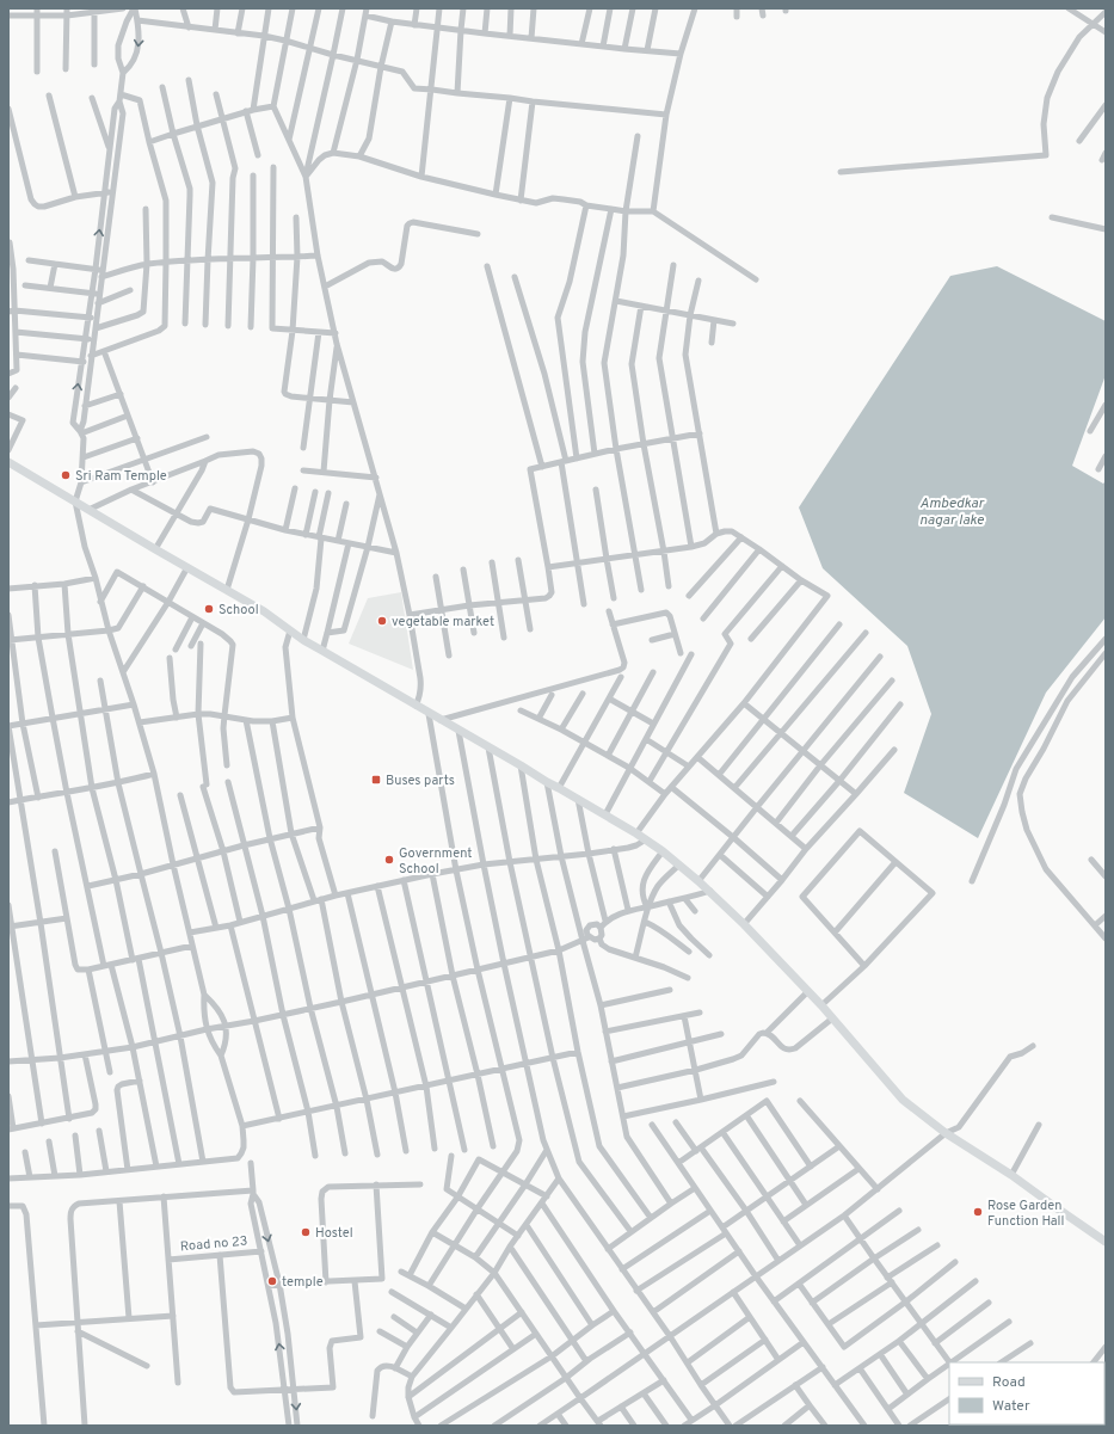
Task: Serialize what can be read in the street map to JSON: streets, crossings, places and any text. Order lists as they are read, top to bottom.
{
  "streets": {
    "street": ["Road no 23"]
  },
  "water": ["Ambedkar nagar lake"],
  "places": {
    "other": [
      "Sri Ram Temple",
      "School",
      "vegetable market",
      "Government School",
      "Rose Garden Function Hall",
      "Hostel",
      "temple"
    ],
    "transit": ["Buses parts"]
  },
  "legend": ["Road", "Water"]
}
